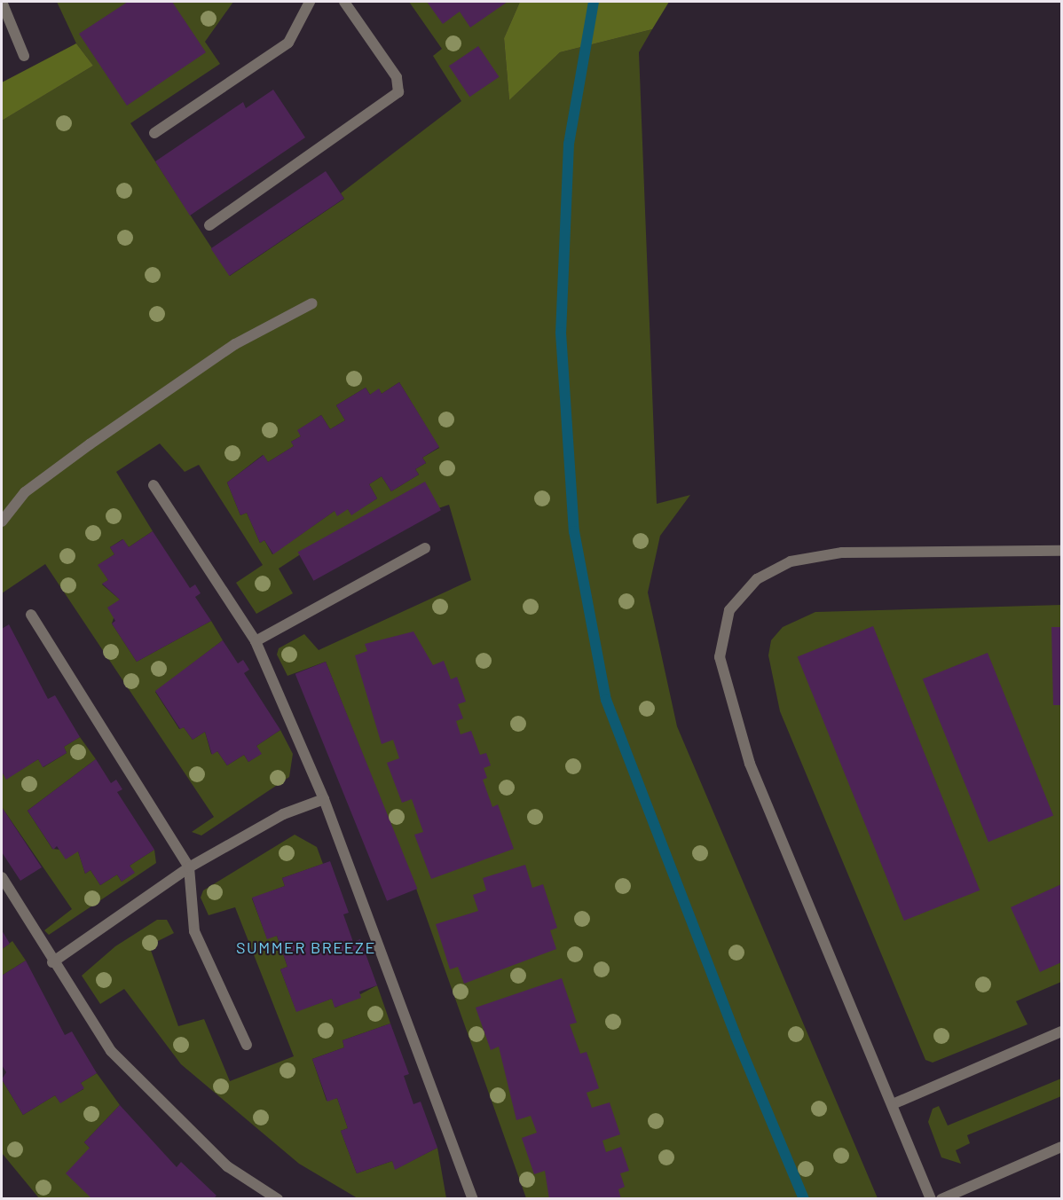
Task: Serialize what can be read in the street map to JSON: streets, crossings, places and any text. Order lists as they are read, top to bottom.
{
  "districts": ["SUMMER BREEZE"]
}
